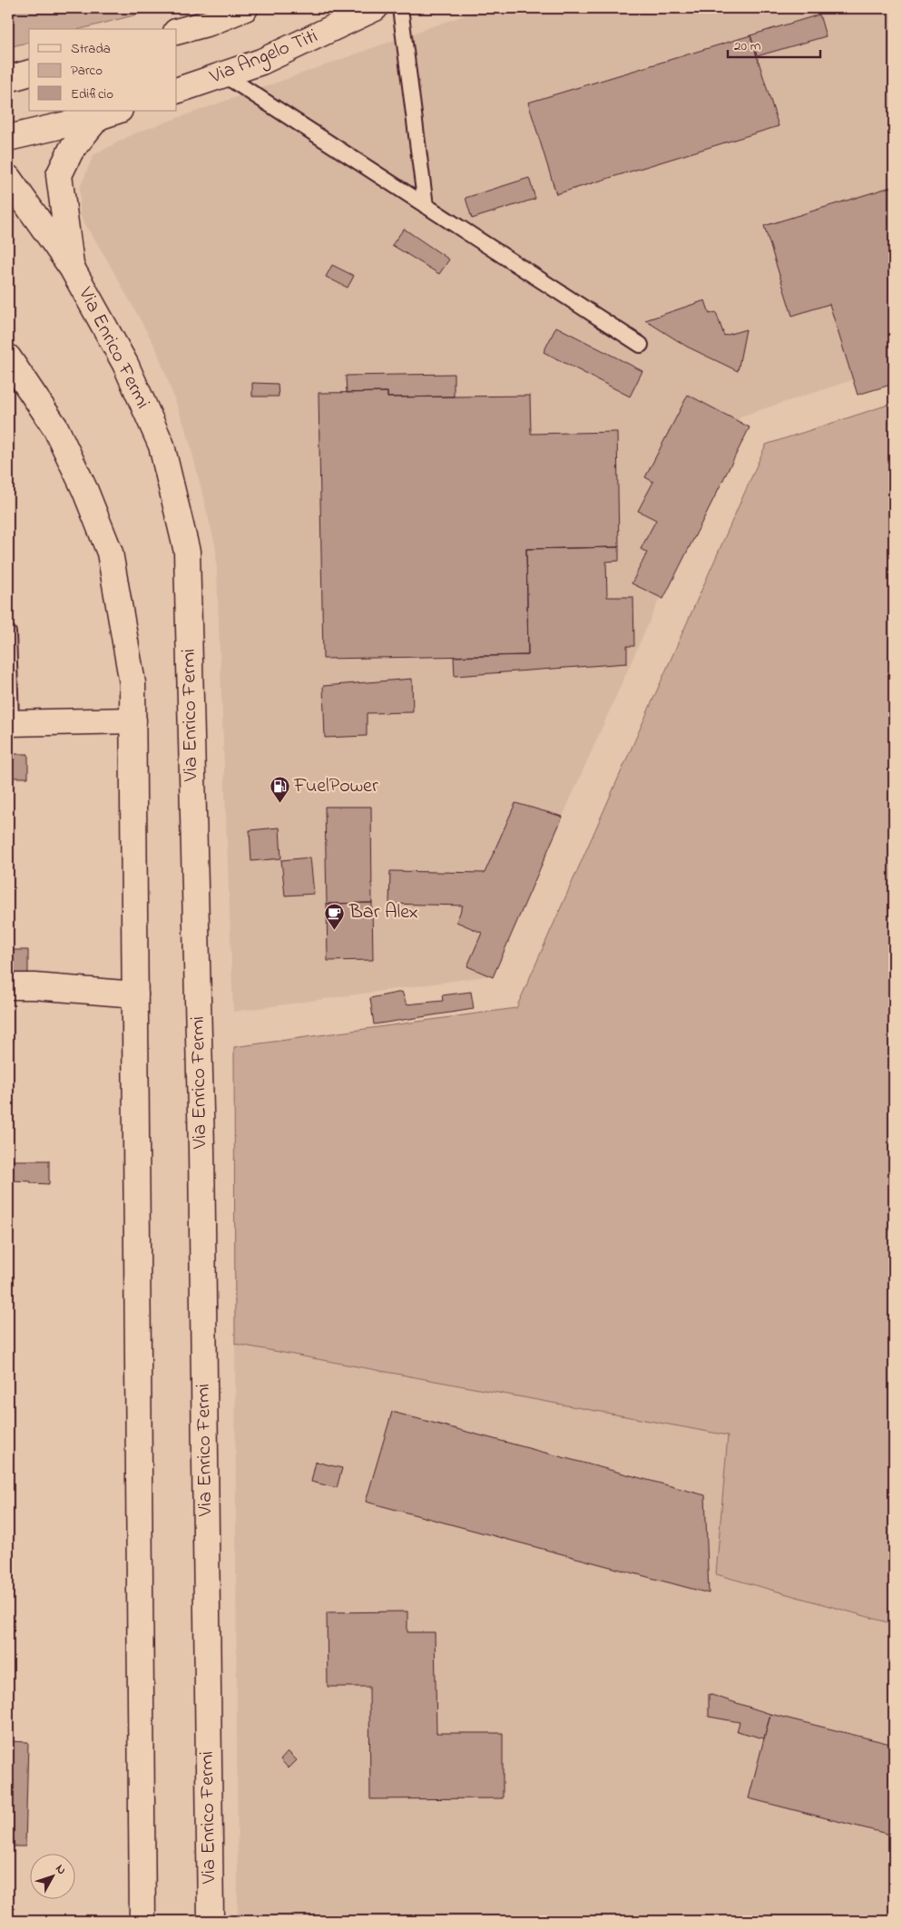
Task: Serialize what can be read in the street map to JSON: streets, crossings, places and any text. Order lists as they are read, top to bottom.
{
  "streets": {
    "street": ["Via Angelo Titi", "Via Enrico Fermi"]
  },
  "places": {
    "fuel station": ["FuelPower"],
    "cafe": ["Bar Alex"]
  },
  "legend": ["Strada", "Parco", "Edificio"],
  "scale_bar": "20 m",
  "north": "top right"
}
